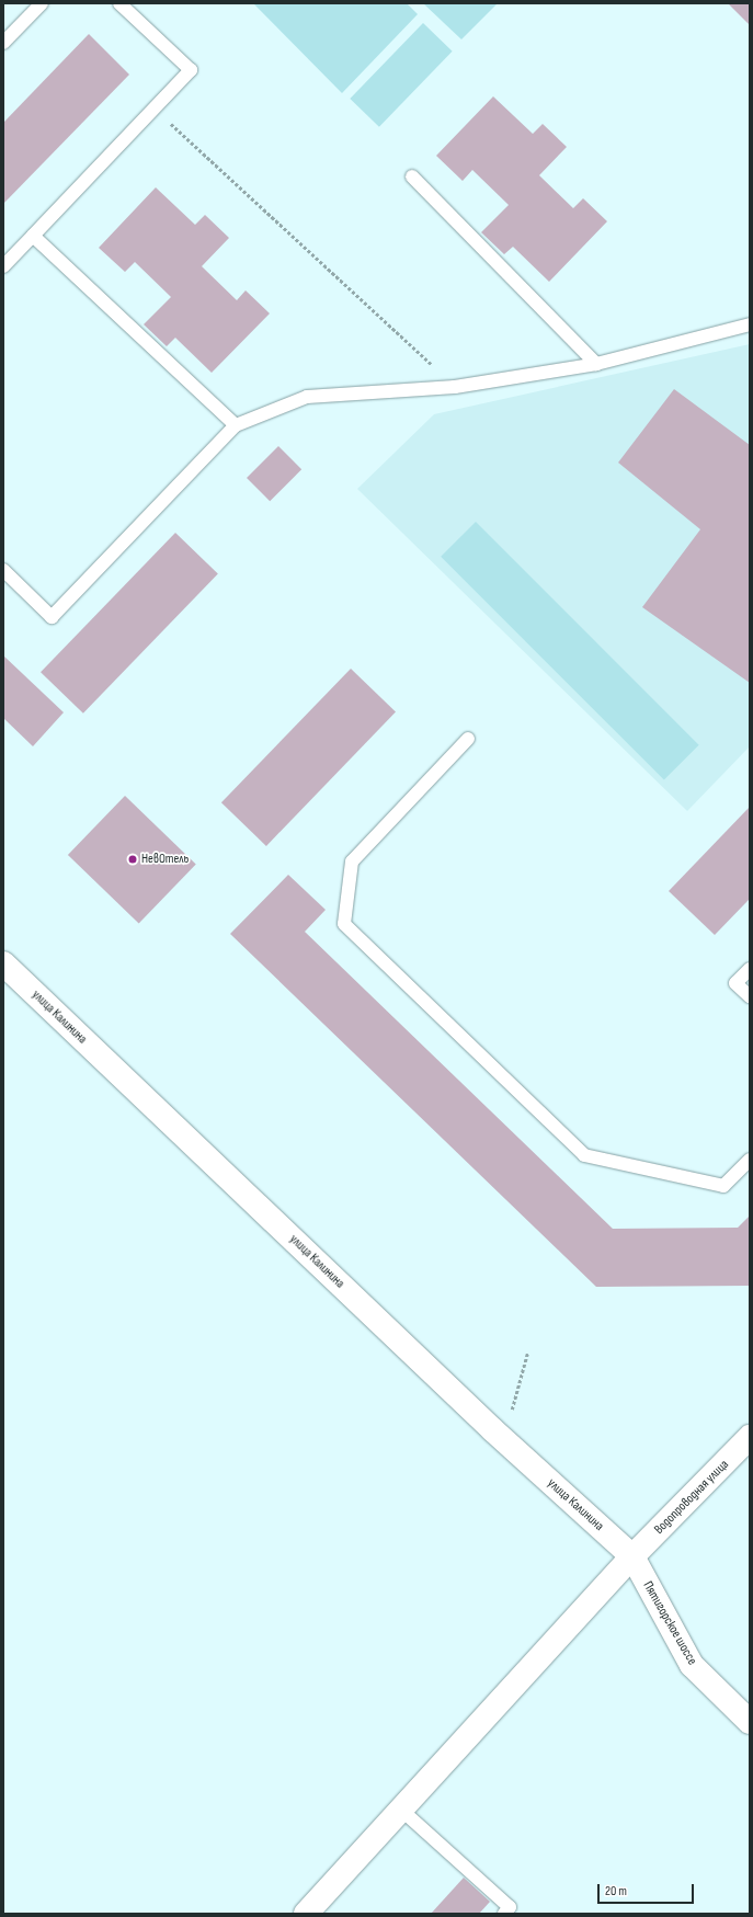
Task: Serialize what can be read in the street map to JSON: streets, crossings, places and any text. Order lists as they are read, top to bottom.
{
  "streets": {
    "main road": ["улица Калинина", "Водопроводная улица", "Пятигорское шоссе"]
  },
  "crossings": [
    ["улица Калинина", "Водопроводная улица"],
    ["улица Калинина", "Пятигорское шоссе"],
    ["Водопроводная улица", "Пятигорское шоссе"]
  ],
  "places": ["НевОтель"],
  "scale_bar": "20 m"
}
